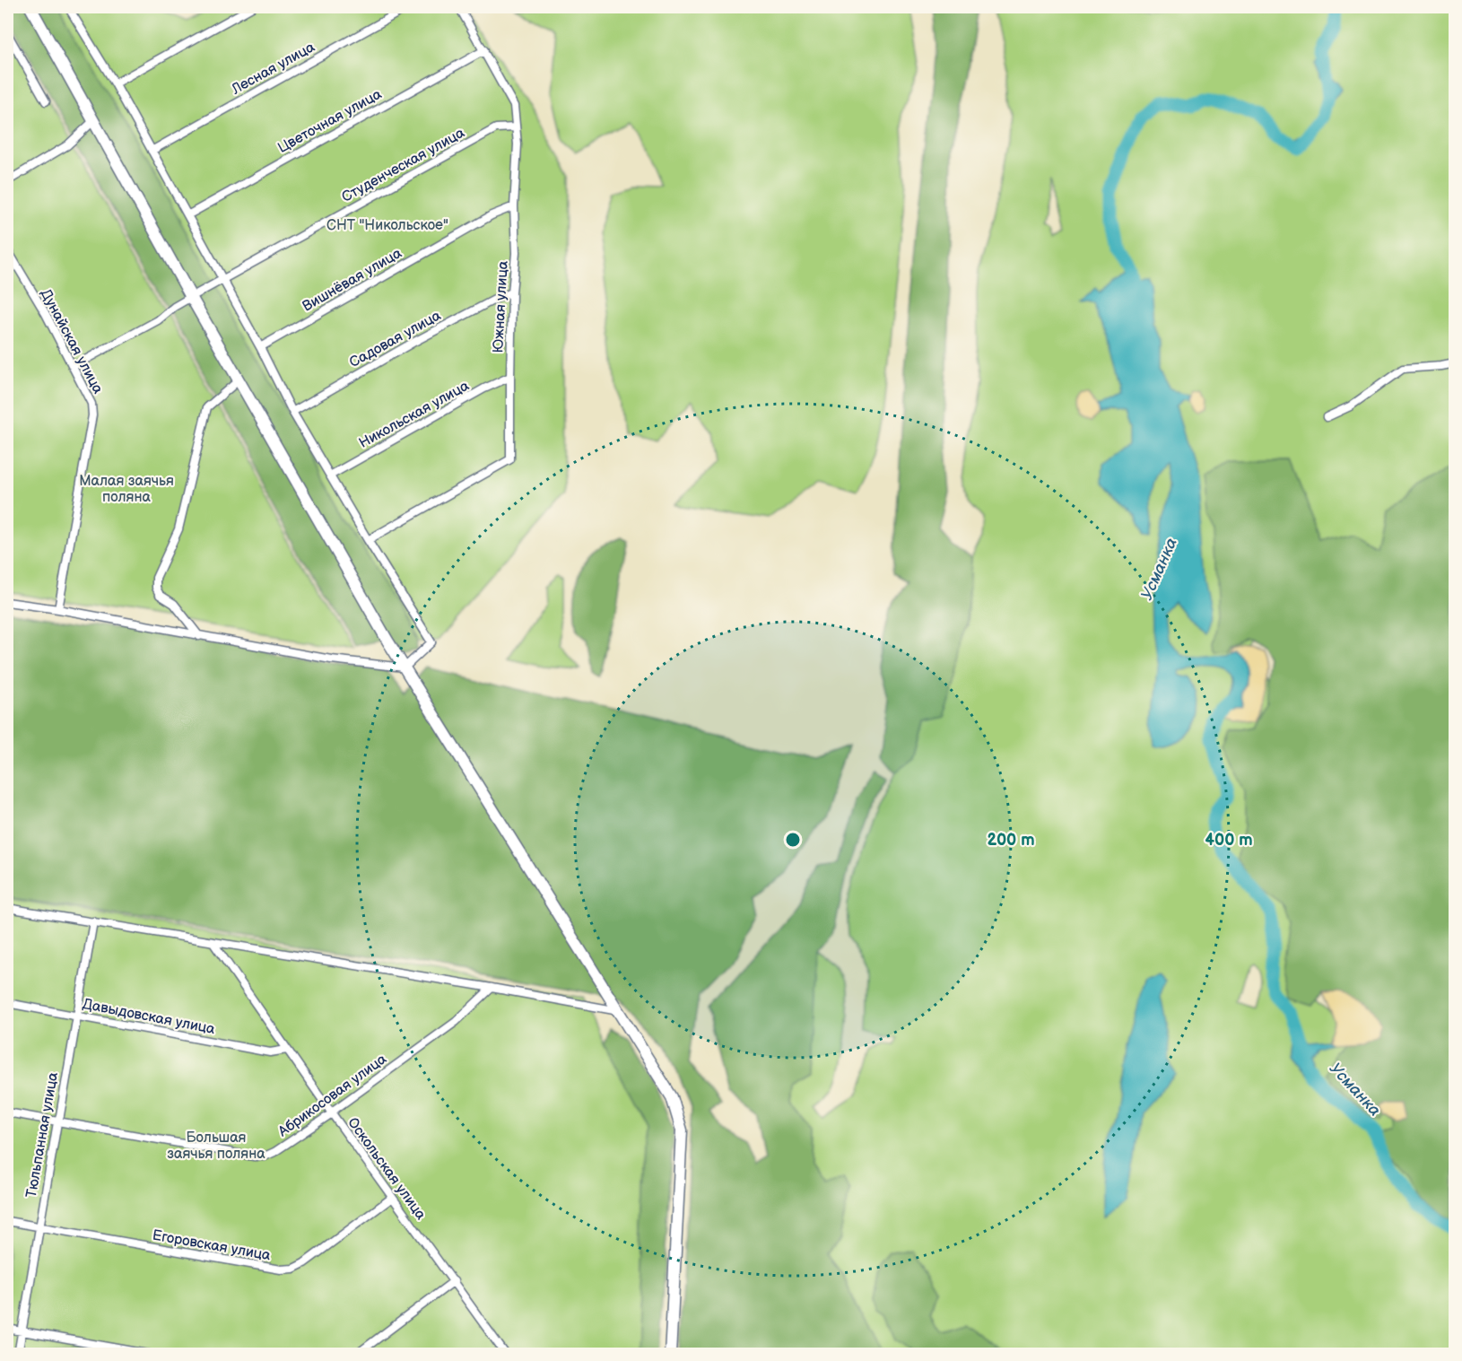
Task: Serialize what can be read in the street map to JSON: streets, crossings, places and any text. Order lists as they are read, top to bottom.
{
  "streets": {
    "street": [
      "Лесная улица",
      "Цветочная улица",
      "Студенческая улица",
      "Вишнёвая улица",
      "Южная улица",
      "Садовая улица",
      "Дунайская улица",
      "Никольская улица",
      "Давыдовская улица",
      "Абрикосовая улица",
      "Тюльпанная улица",
      "Оскольская улица",
      "Егоровская улица"
    ]
  },
  "crossings": [
    ["Цветочная улица", "Южная улица"],
    ["Студенческая улица", "Южная улица"],
    ["Студенческая улица", "Дунайская улица"],
    ["Вишнёвая улица", "Южная улица"],
    ["Южная улица", "Садовая улица"],
    ["Южная улица", "Никольская улица"],
    ["Давыдовская улица", "Тюльпанная улица"],
    ["Давыдовская улица", "Оскольская улица"],
    ["Абрикосовая улица", "Тюльпанная улица"],
    ["Абрикосовая улица", "Оскольская улица"],
    ["Тюльпанная улица", "Егоровская улица"],
    ["Оскольская улица", "Егоровская улица"]
  ],
  "water": ["Усманка"],
  "parks": ["СНТ \"Никольское\"", "Малая заячья поляна", "Большая заячья поляна"],
  "rings": ["200 m", "400 m"]
}
